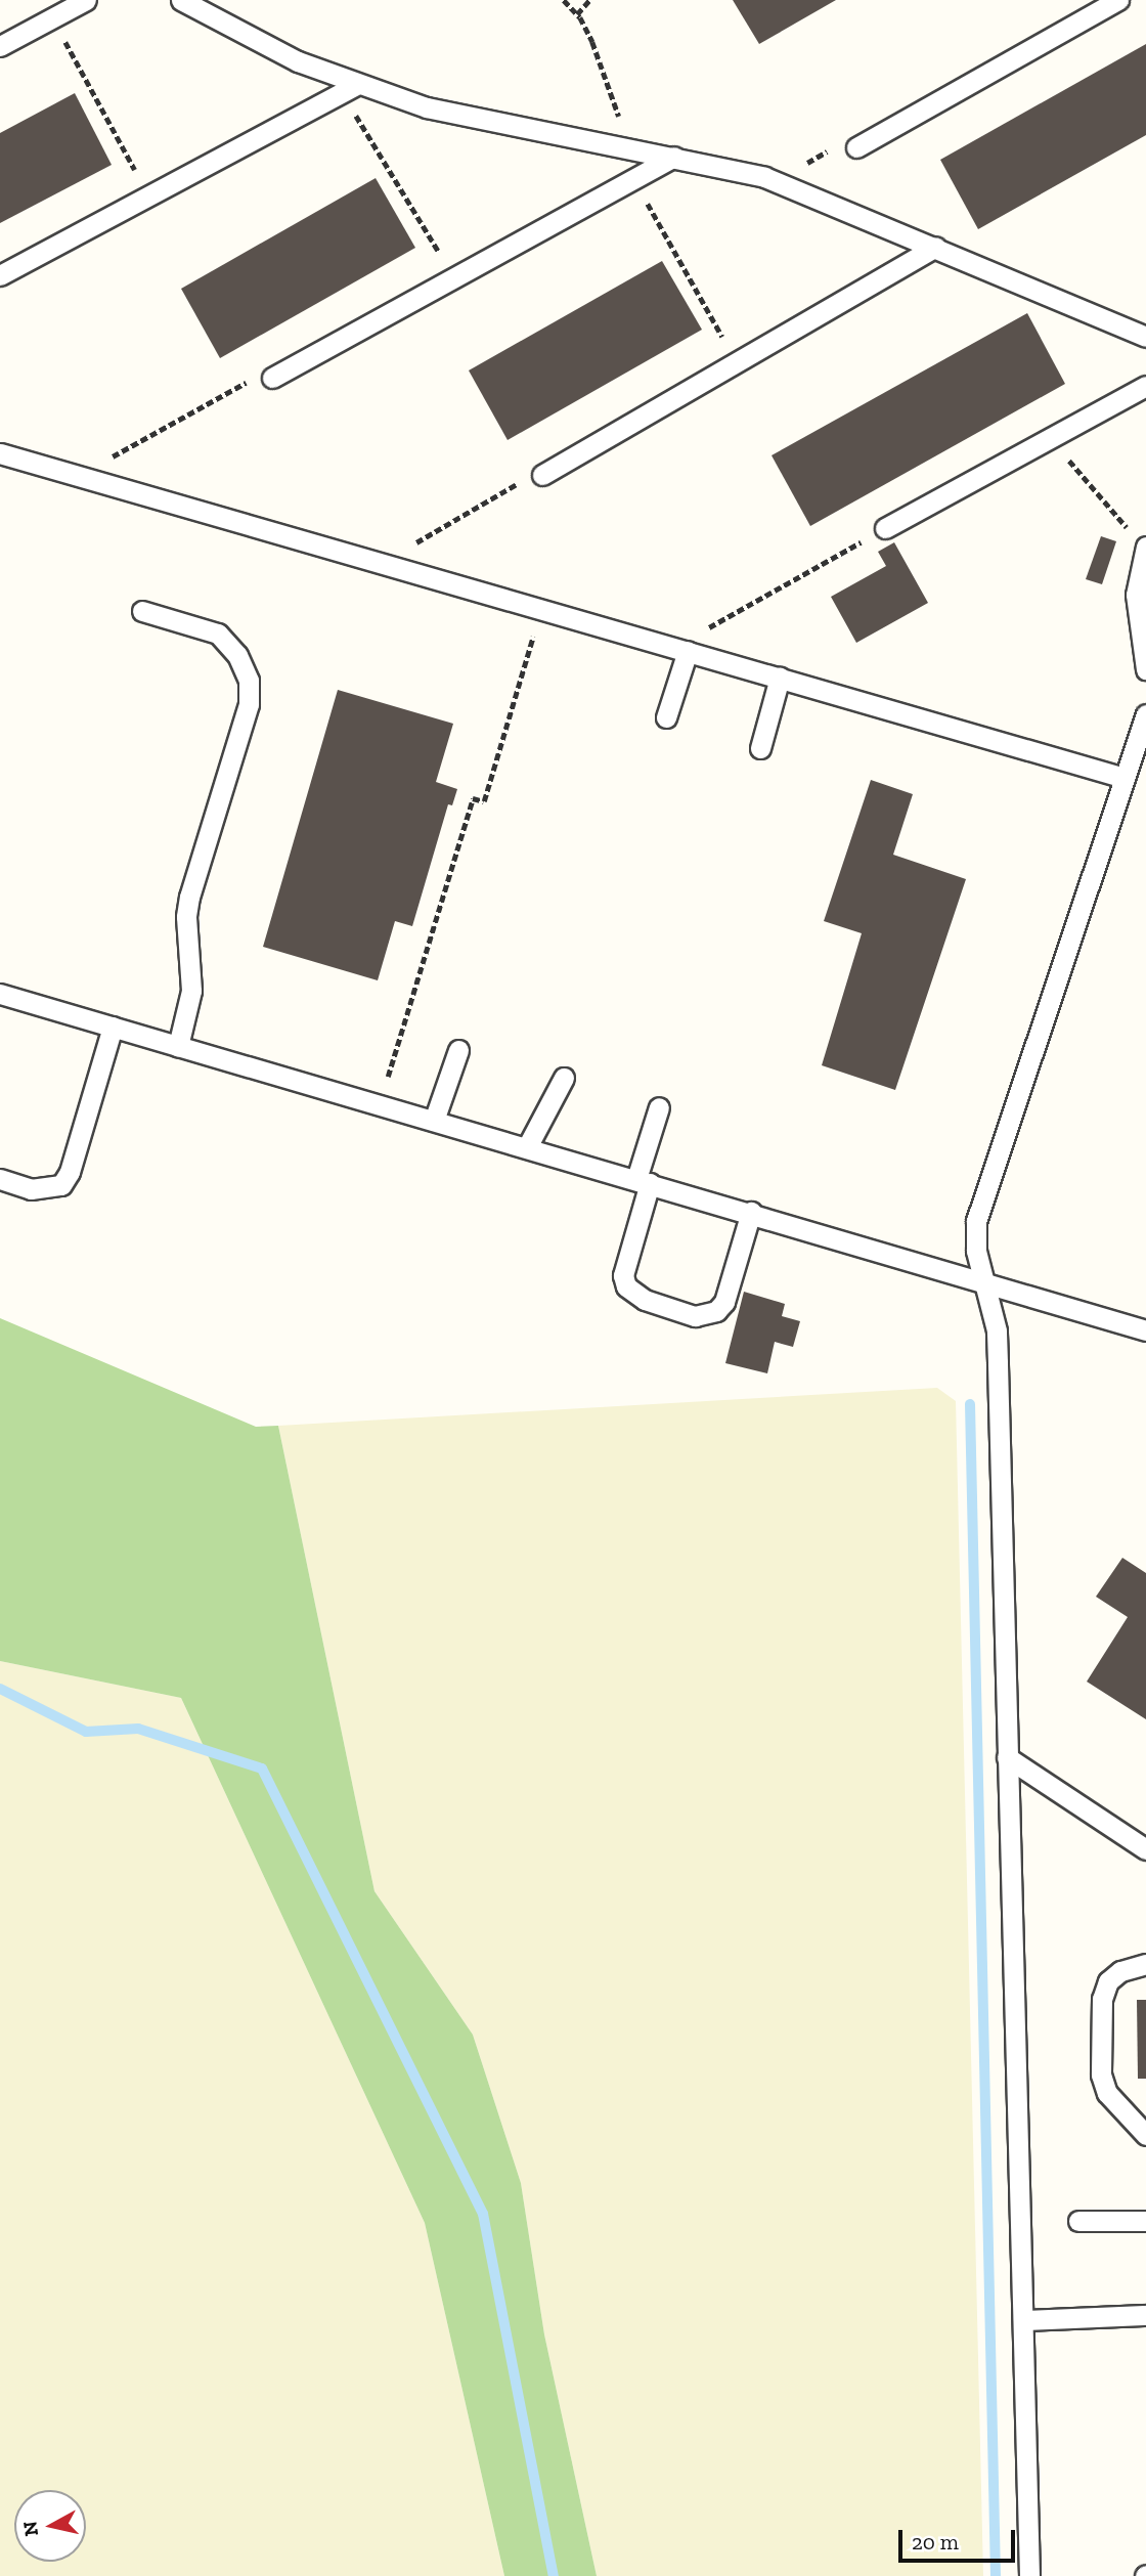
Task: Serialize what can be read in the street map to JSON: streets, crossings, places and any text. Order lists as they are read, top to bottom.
{
  "scale_bar": "20 m",
  "north": "left"
}
